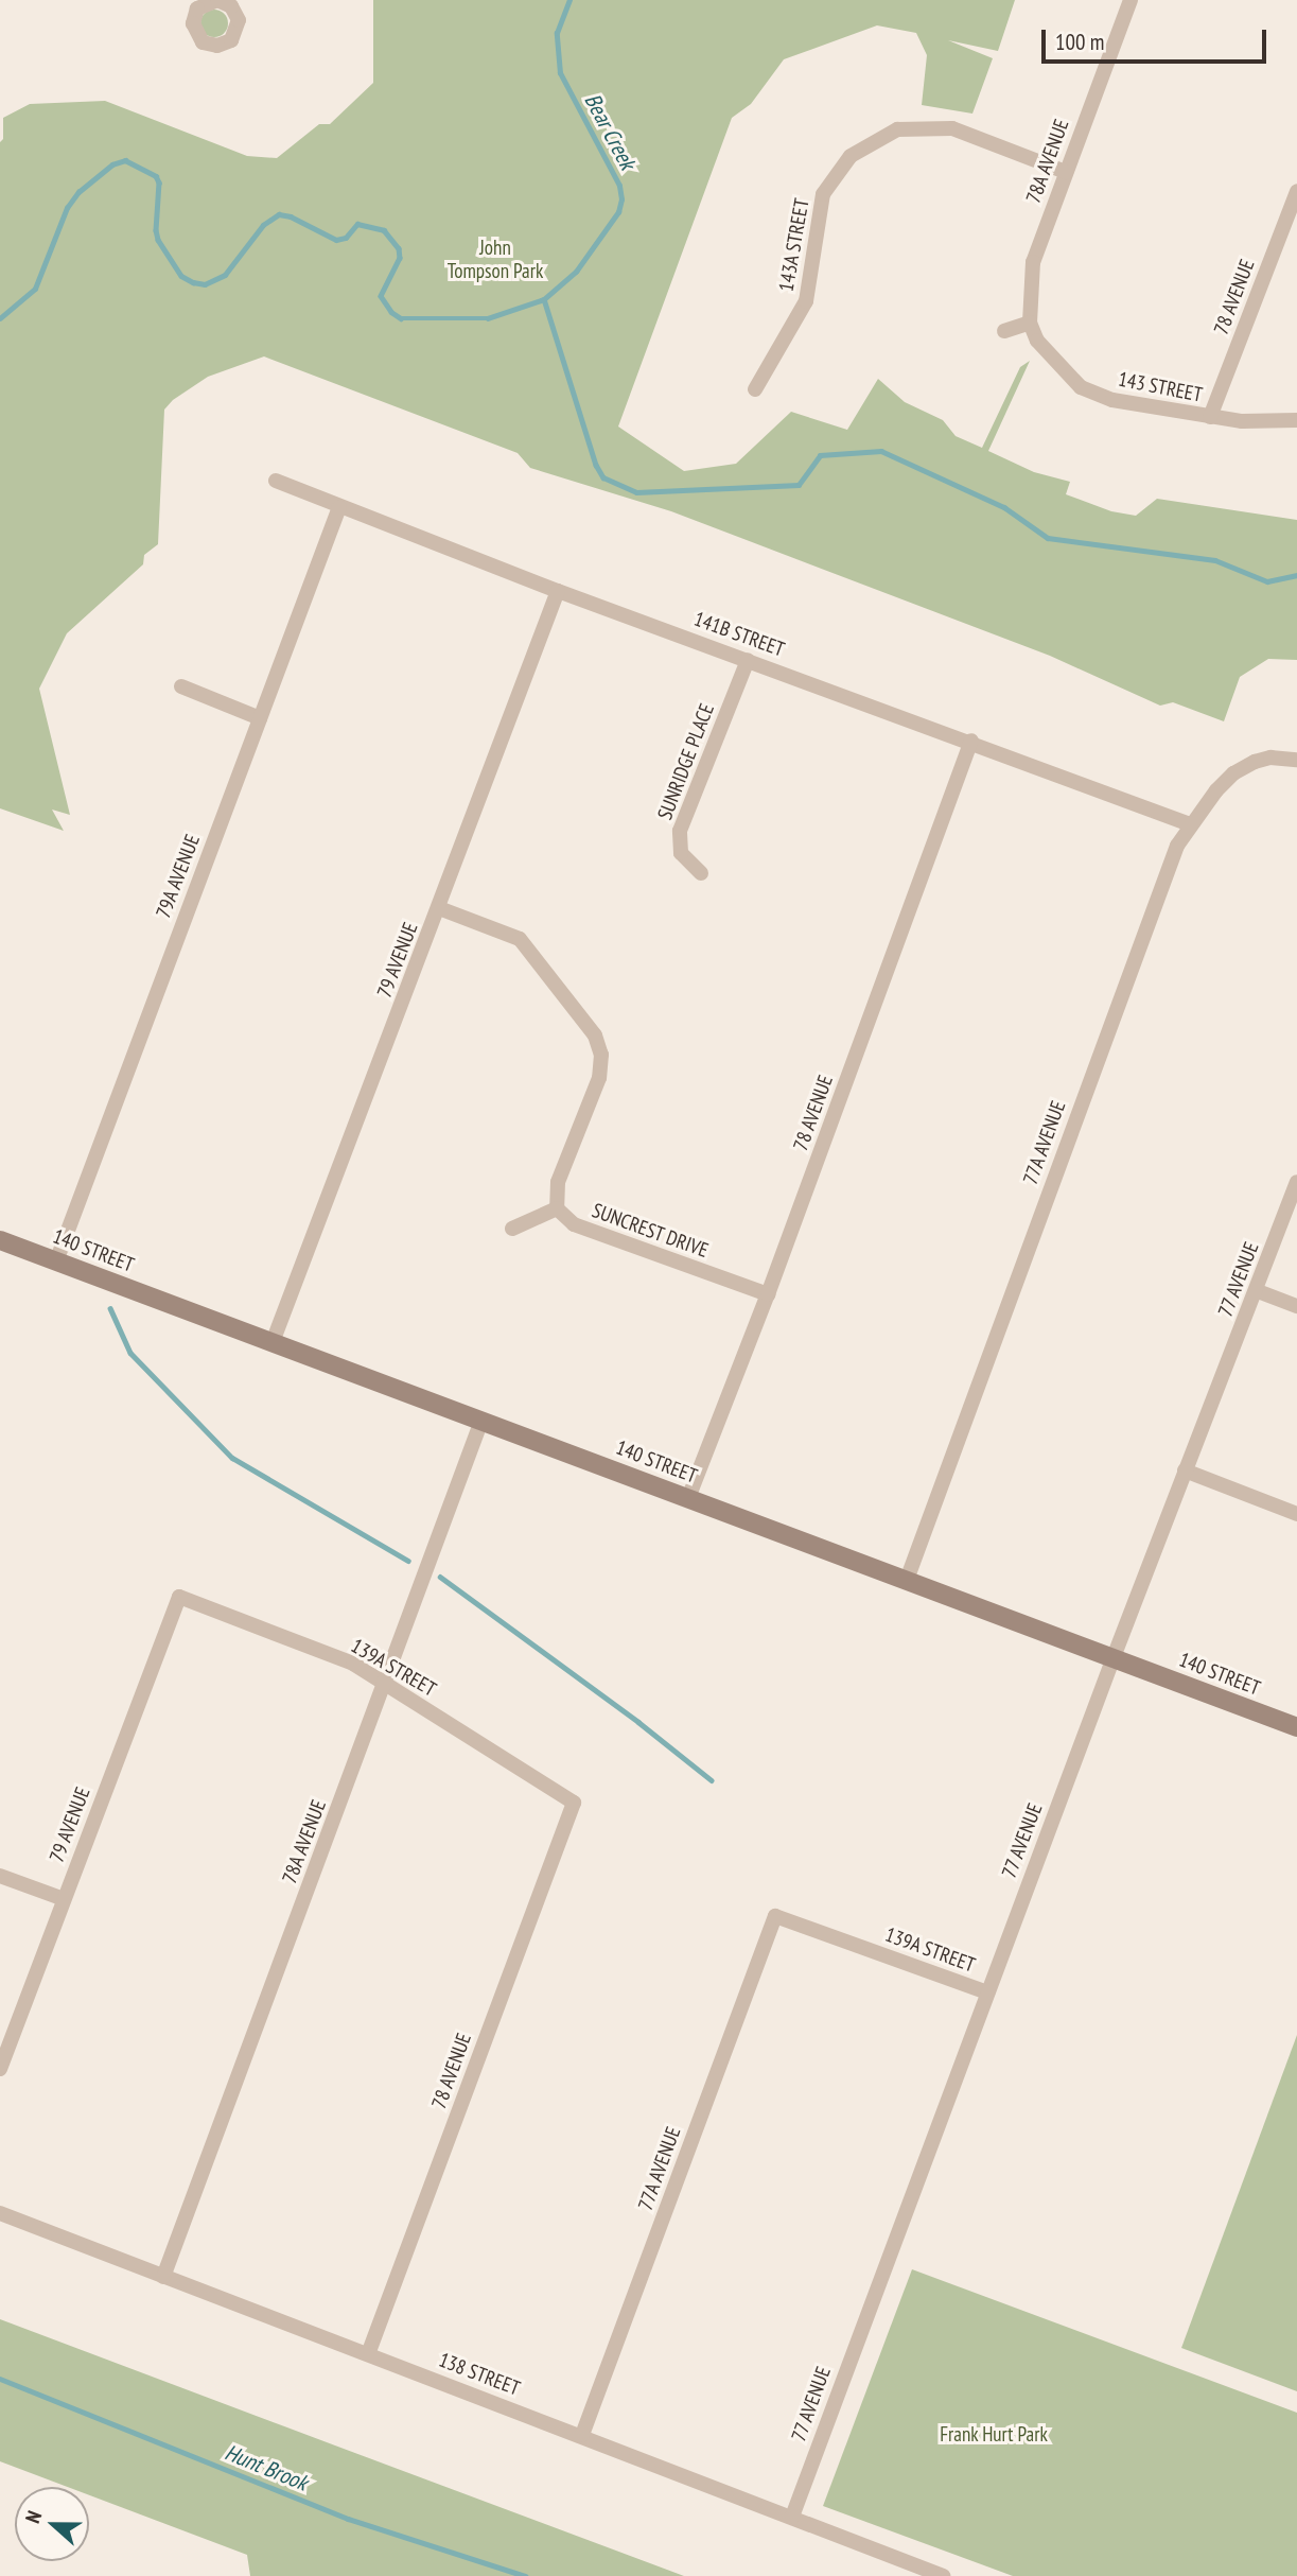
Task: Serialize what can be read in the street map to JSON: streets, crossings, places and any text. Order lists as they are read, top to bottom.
{
  "streets": {
    "main road": ["140 STREET"],
    "street": [
      "78A AVENUE",
      "143A STREET",
      "78 AVENUE",
      "143 STREET",
      "141B STREET",
      "SUNRIDGE PLACE",
      "79A AVENUE",
      "79 AVENUE",
      "77A AVENUE",
      "SUNCREST DRIVE",
      "77 AVENUE",
      "139A STREET",
      "138 STREET"
    ]
  },
  "crossings": [
    ["78A AVENUE", "143A STREET"],
    ["78A AVENUE", "143 STREET"],
    ["78A AVENUE", "140 STREET"],
    ["78A AVENUE", "139A STREET"],
    ["78A AVENUE", "138 STREET"],
    ["78 AVENUE", "143 STREET"],
    ["78 AVENUE", "141B STREET"],
    ["78 AVENUE", "SUNCREST DRIVE"],
    ["78 AVENUE", "140 STREET"],
    ["78 AVENUE", "139A STREET"],
    ["78 AVENUE", "138 STREET"],
    ["141B STREET", "SUNRIDGE PLACE"],
    ["141B STREET", "79A AVENUE"],
    ["141B STREET", "79 AVENUE"],
    ["141B STREET", "77A AVENUE"],
    ["79A AVENUE", "140 STREET"],
    ["79 AVENUE", "140 STREET"],
    ["79 AVENUE", "139A STREET"],
    ["77A AVENUE", "140 STREET"],
    ["77A AVENUE", "139A STREET"],
    ["77A AVENUE", "138 STREET"],
    ["140 STREET", "77 AVENUE"],
    ["77 AVENUE", "139A STREET"],
    ["77 AVENUE", "138 STREET"]
  ],
  "water": ["Bear Creek", "Hunt Brook"],
  "parks": ["John Tompson Park", "Frank Hurt Park"],
  "scale_bar": "100 m",
  "north": "left"
}
